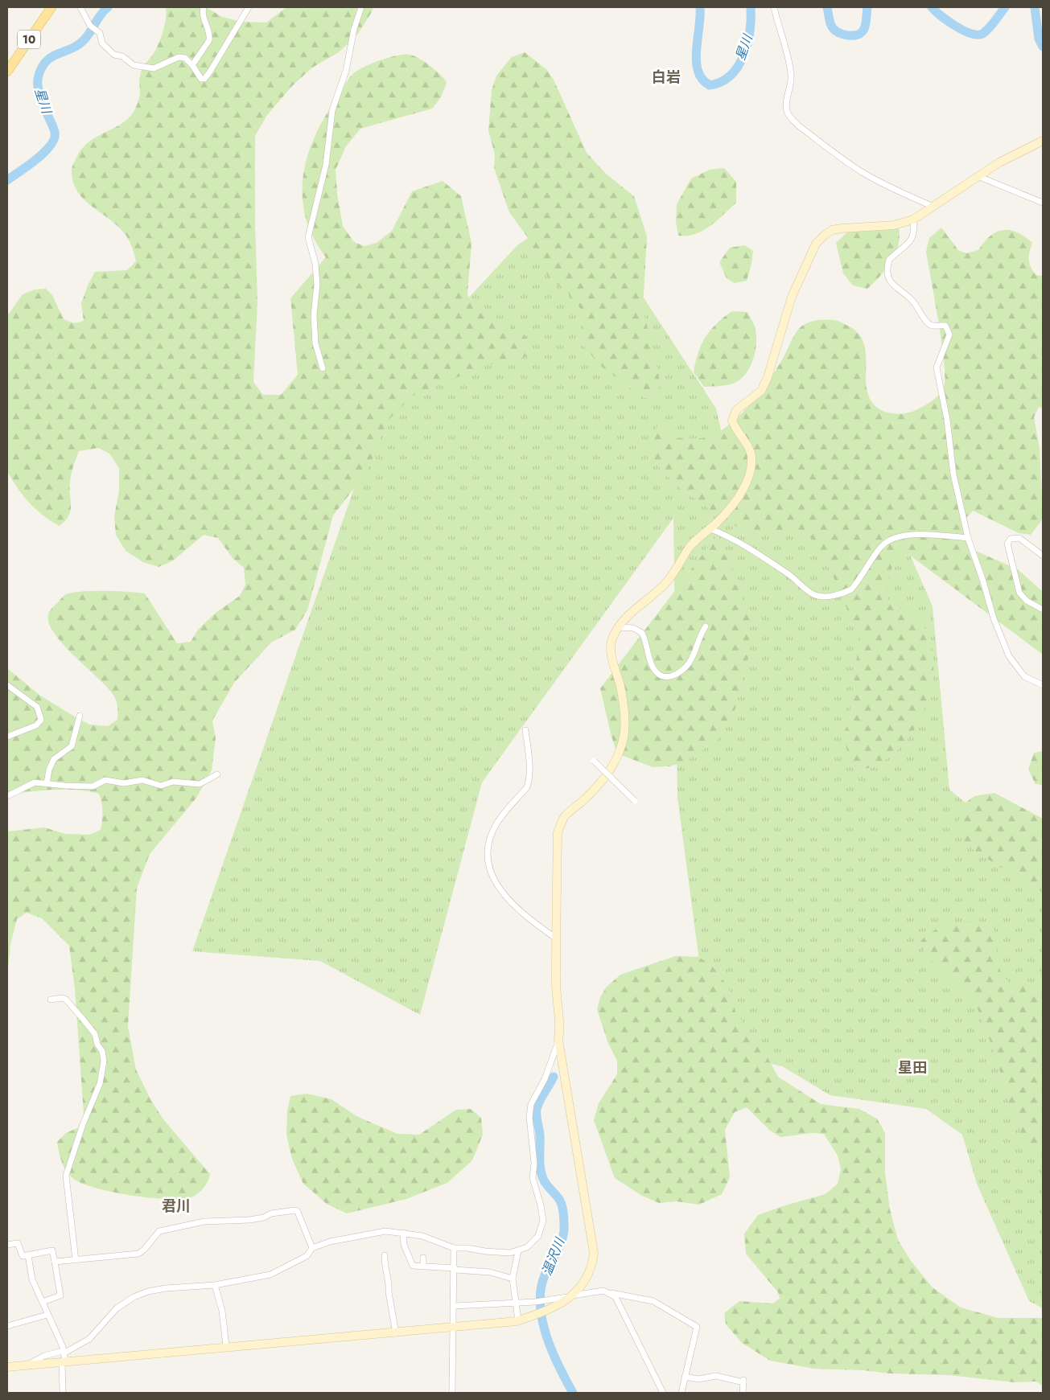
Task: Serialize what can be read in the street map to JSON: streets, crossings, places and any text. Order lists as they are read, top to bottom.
{
  "streets": {
    "main road": ["10"]
  },
  "districts": ["白岩", "星田", "君川"],
  "water": ["星川", "温沢川"]
}
